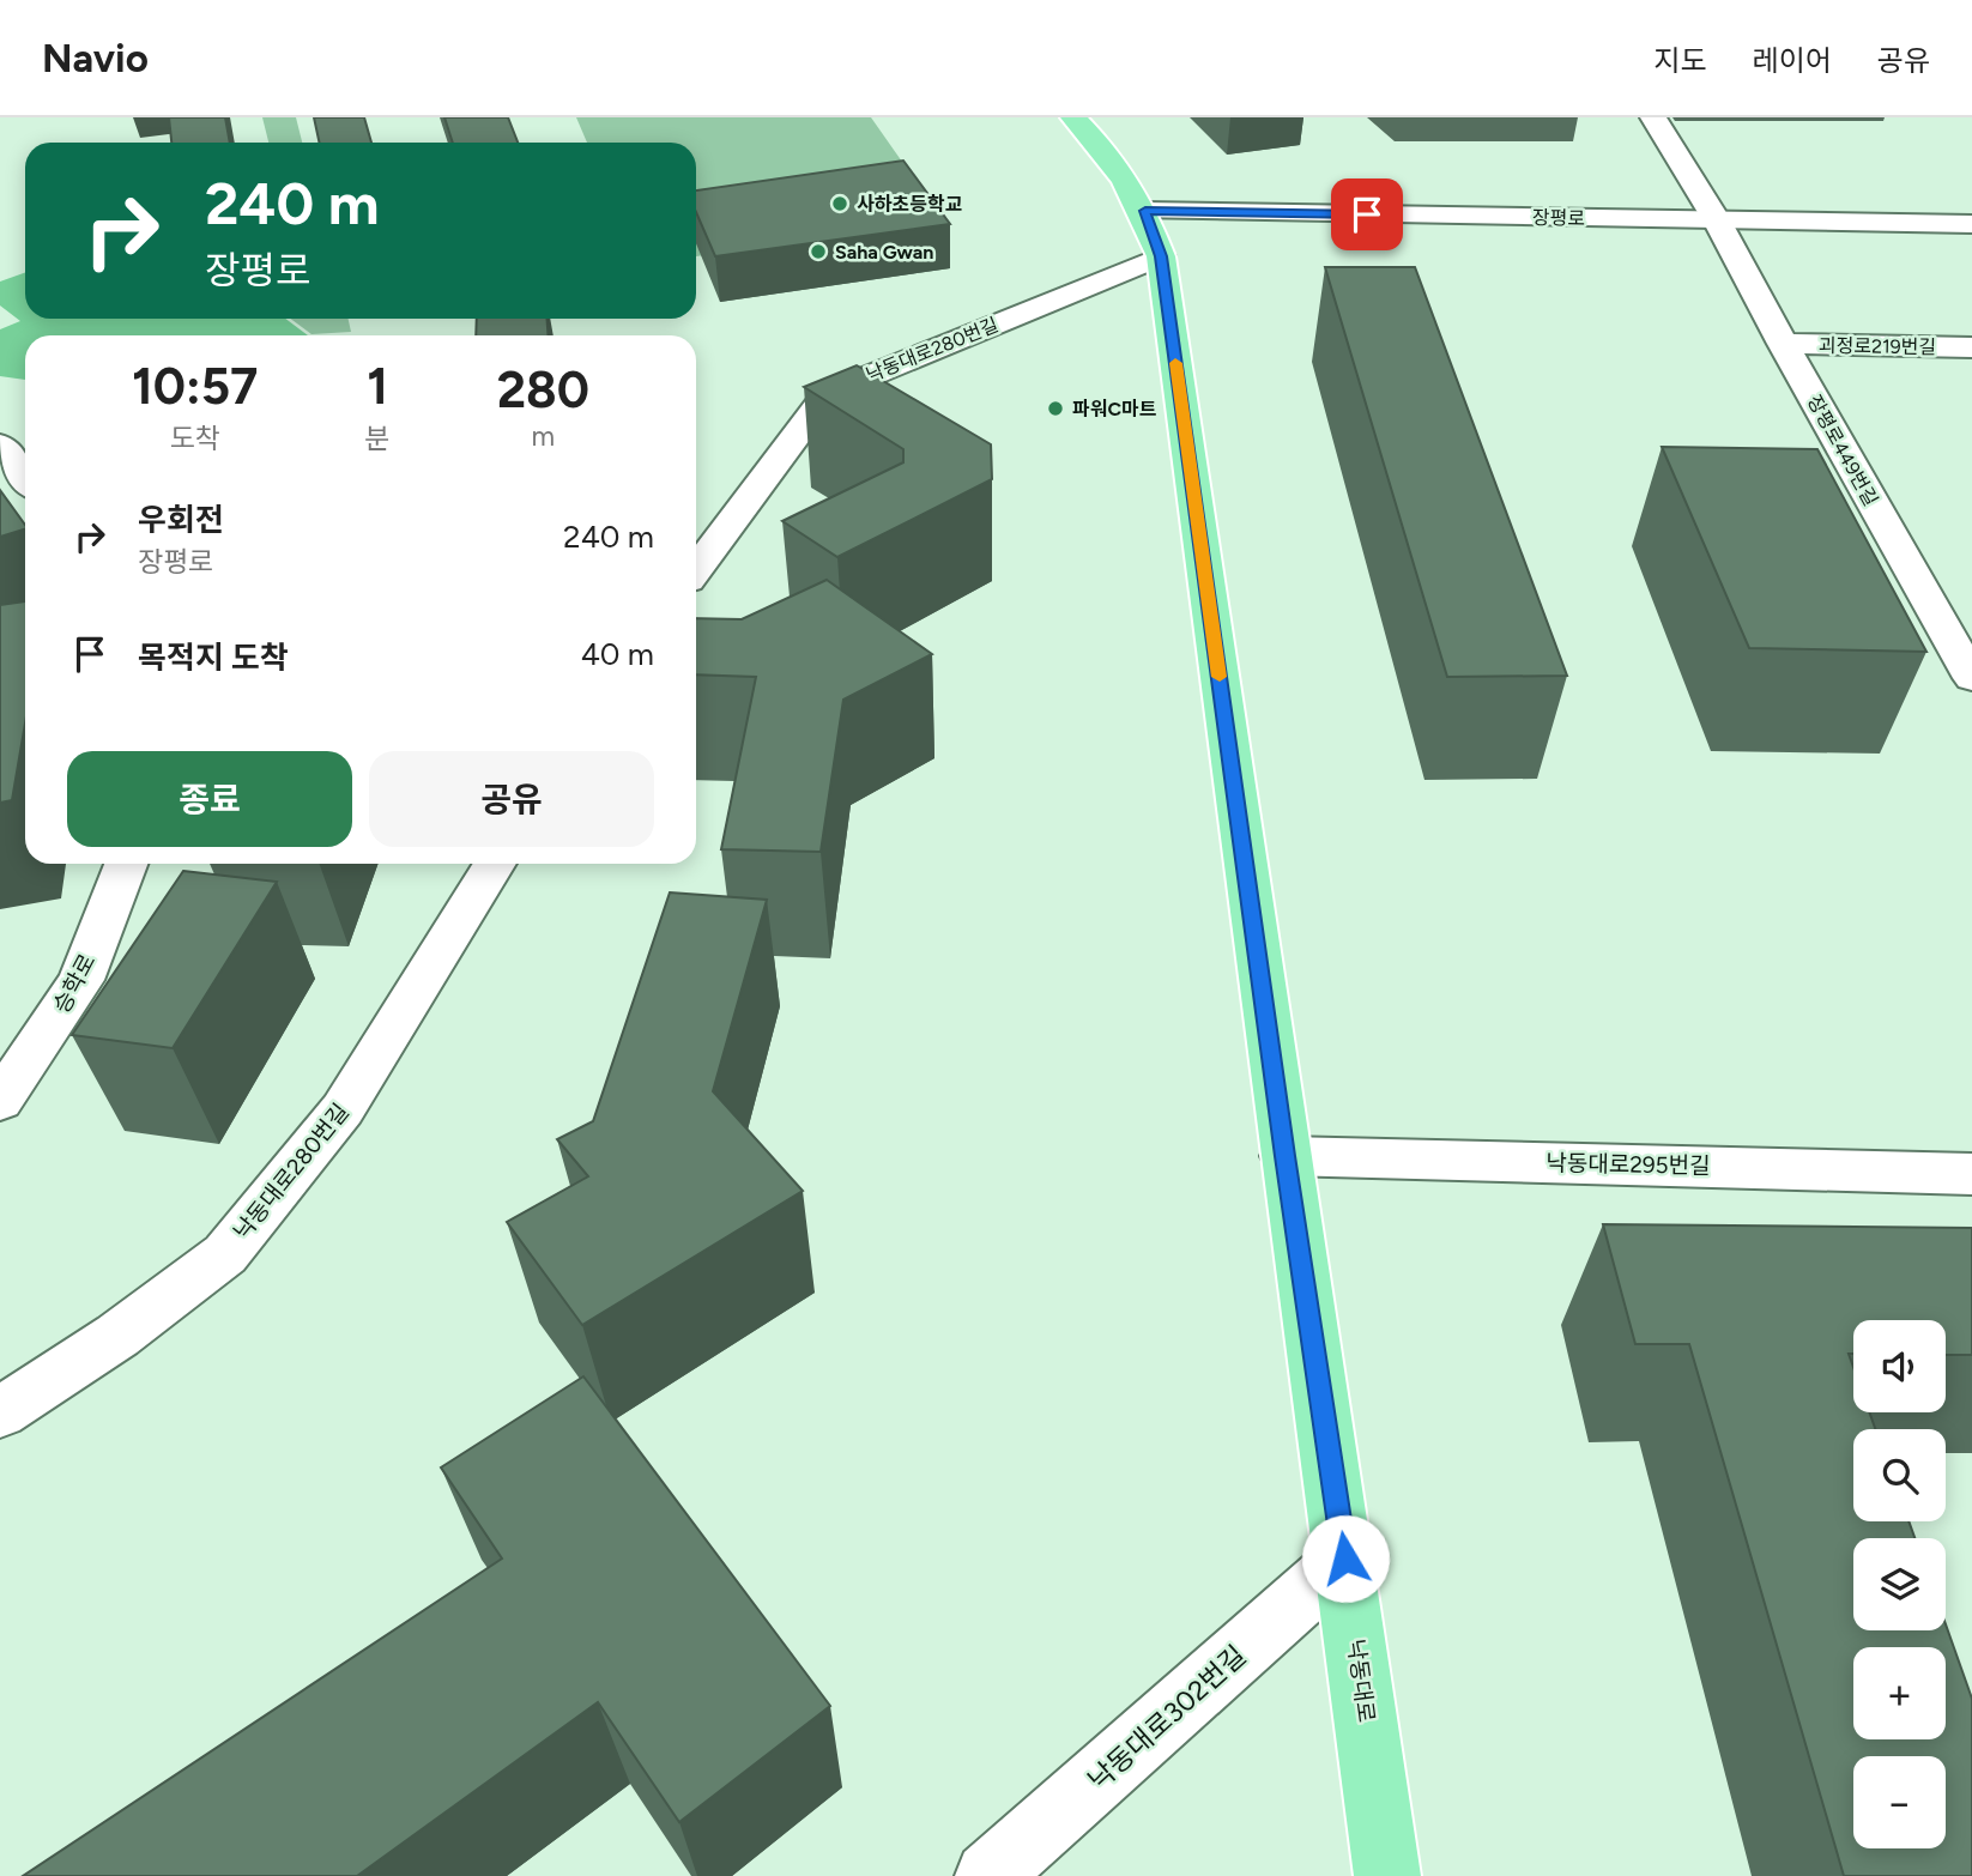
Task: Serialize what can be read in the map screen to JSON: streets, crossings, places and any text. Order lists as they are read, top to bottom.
{
  "streets": {
    "main road": ["낙동대로"],
    "street": [
      "장평로",
      "괴정로219번길",
      "낙동대로280번길",
      "장평로449번길",
      "승학로",
      "낙동대로295번길",
      "낙동대로302번길"
    ]
  },
  "crossings": [
    ["장평로", "장평로449번길"],
    ["장평로", "낙동대로"],
    ["괴정로219번길", "장평로449번길"],
    ["낙동대로280번길", "낙동대로"],
    ["낙동대로295번길", "낙동대로"],
    ["낙동대로", "낙동대로302번길"]
  ],
  "places": ["사하초등학교", "Saha Gwan", "파워C마트"],
  "page": {
    "header": "Navio",
    "nav": ["지도", "레이어", "공유"],
    "turn": ["240 m", "장평로"],
    "eta": [
      "10:57",
      "도착",
      "1",
      "분",
      "280",
      "m"
    ],
    "list": [
      {
        "name": "우회전",
        "note": "장평로",
        "value": "240 m"
      },
      {
        "name": "목적지 도착",
        "value": "40 m"
      }
    ],
    "buttons": ["종료", "공유"],
    "map_buttons": ["+", "−"]
  }
}
